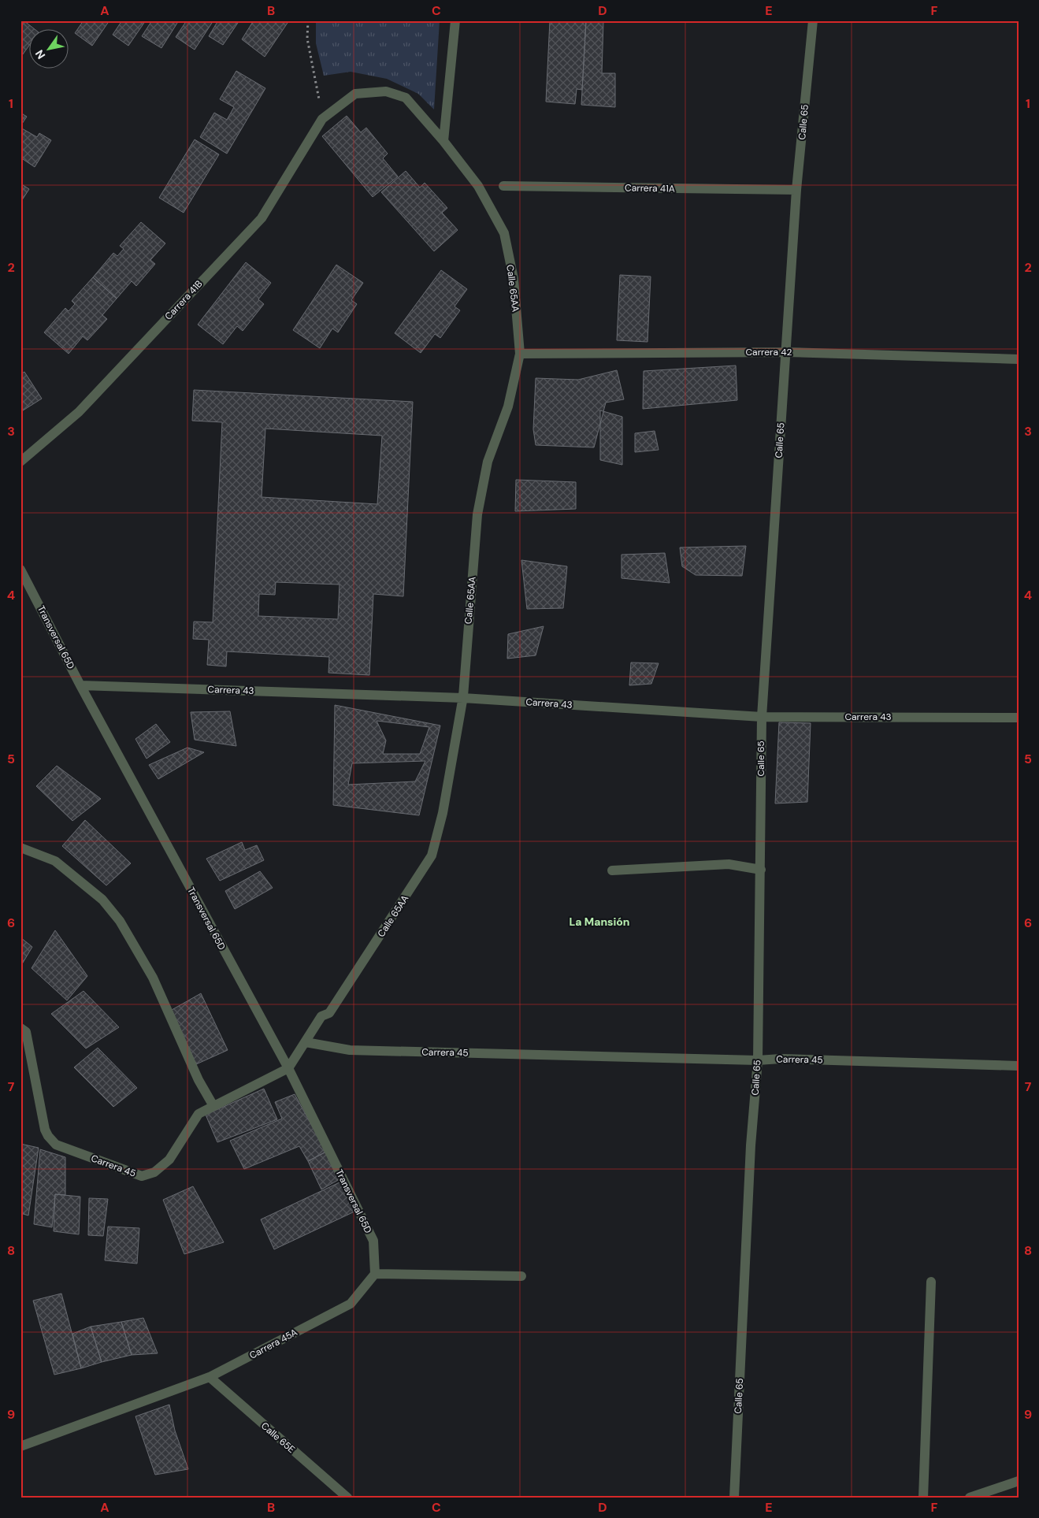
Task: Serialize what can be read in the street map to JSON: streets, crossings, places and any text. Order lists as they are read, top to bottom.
{
  "streets": {
    "street": [
      "Calle 65",
      "Carrera 41A",
      "Calle 65AA",
      "Carrera 41B",
      "Carrera 42",
      "Transversal 65D",
      "Carrera 43",
      "Carrera 45",
      "Carrera 45A",
      "Calle 65E"
    ]
  },
  "crossings": [
    ["Calle 65", "Carrera 41A"],
    ["Calle 65", "Carrera 42"],
    ["Calle 65", "Carrera 43"],
    ["Calle 65", "Carrera 45"],
    ["Calle 65AA", "Carrera 41B"],
    ["Calle 65AA", "Carrera 42"],
    ["Calle 65AA", "Carrera 43"],
    ["Calle 65AA", "Carrera 45"],
    ["Transversal 65D", "Carrera 43"],
    ["Transversal 65D", "Carrera 45"],
    ["Transversal 65D", "Carrera 45A"],
    ["Carrera 45A", "Calle 65E"]
  ],
  "districts": ["La Mansión"],
  "north": "bottom left",
  "grid": {
    "columns": [
      "A",
      "B",
      "C",
      "D",
      "E",
      "F"
    ],
    "rows": [
      "1",
      "2",
      "3",
      "4",
      "5",
      "6",
      "7",
      "8",
      "9"
    ]
  }
}
